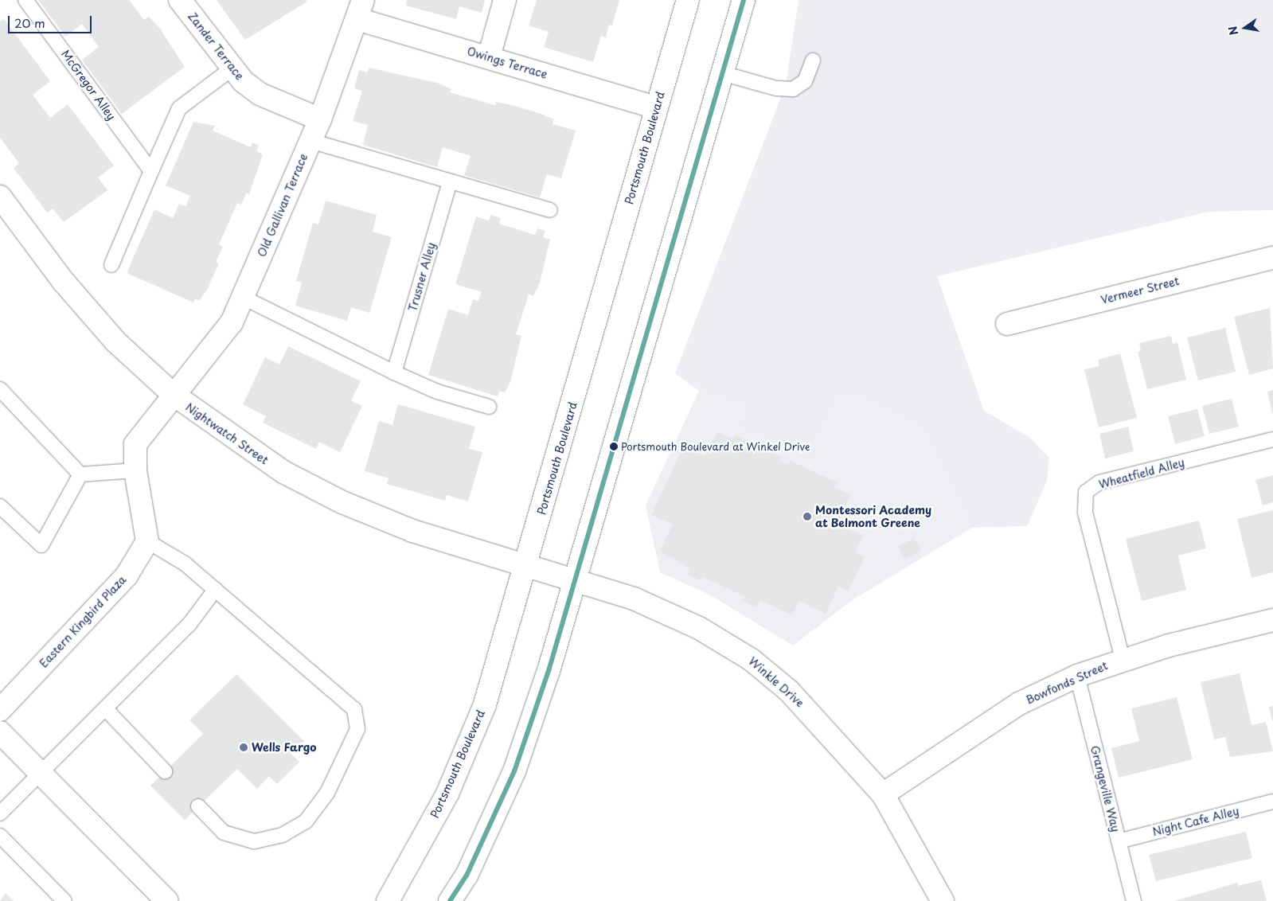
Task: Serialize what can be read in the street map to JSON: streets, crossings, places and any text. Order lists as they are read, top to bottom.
{
  "streets": {
    "street": [
      "Zander Terrace",
      "Owings Terrace",
      "Portsmouth Boulevard",
      "Old Gallivan Terrace",
      "Vermeer Street",
      "Nightwatch Street",
      "Eastern Kingbird Plaza",
      "Winkle Drive",
      "Bowfonds Street"
    ],
    "lane": [
      "McGregor Alley",
      "Trusner Alley",
      "Wheatfield Alley",
      "Grangeville Way",
      "Night Cafe Alley"
    ]
  },
  "crossings": [
    ["Zander Terrace", "Old Gallivan Terrace"],
    ["Owings Terrace", "Portsmouth Boulevard"],
    ["Owings Terrace", "Old Gallivan Terrace"],
    ["Portsmouth Boulevard", "Nightwatch Street"],
    ["Portsmouth Boulevard", "Winkle Drive"],
    ["Old Gallivan Terrace", "Nightwatch Street"],
    ["Nightwatch Street", "Winkle Drive"],
    ["Wheatfield Alley", "Bowfonds Street"],
    ["Winkle Drive", "Bowfonds Street"],
    ["Bowfonds Street", "Grangeville Way"],
    ["Grangeville Way", "Night Cafe Alley"]
  ],
  "places": ["Portsmouth Boulevard at Winkel Drive", "Montessori Academy at Belmont Greene", "Wells Fargo"],
  "scale_bar": "20 m",
  "north": "left"
}
